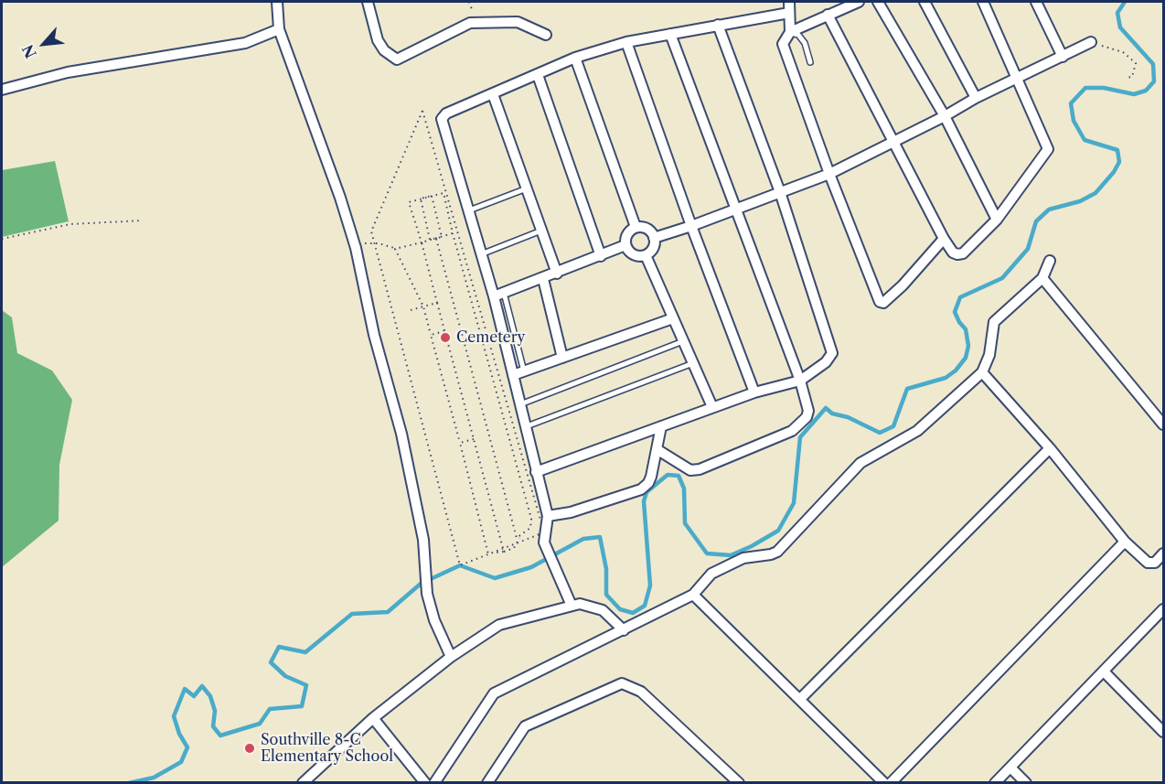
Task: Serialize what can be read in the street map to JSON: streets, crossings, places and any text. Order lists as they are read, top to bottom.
{
  "places": ["Cemetery", "Southville 8-C Elementary School"],
  "north": "bottom left"
}
